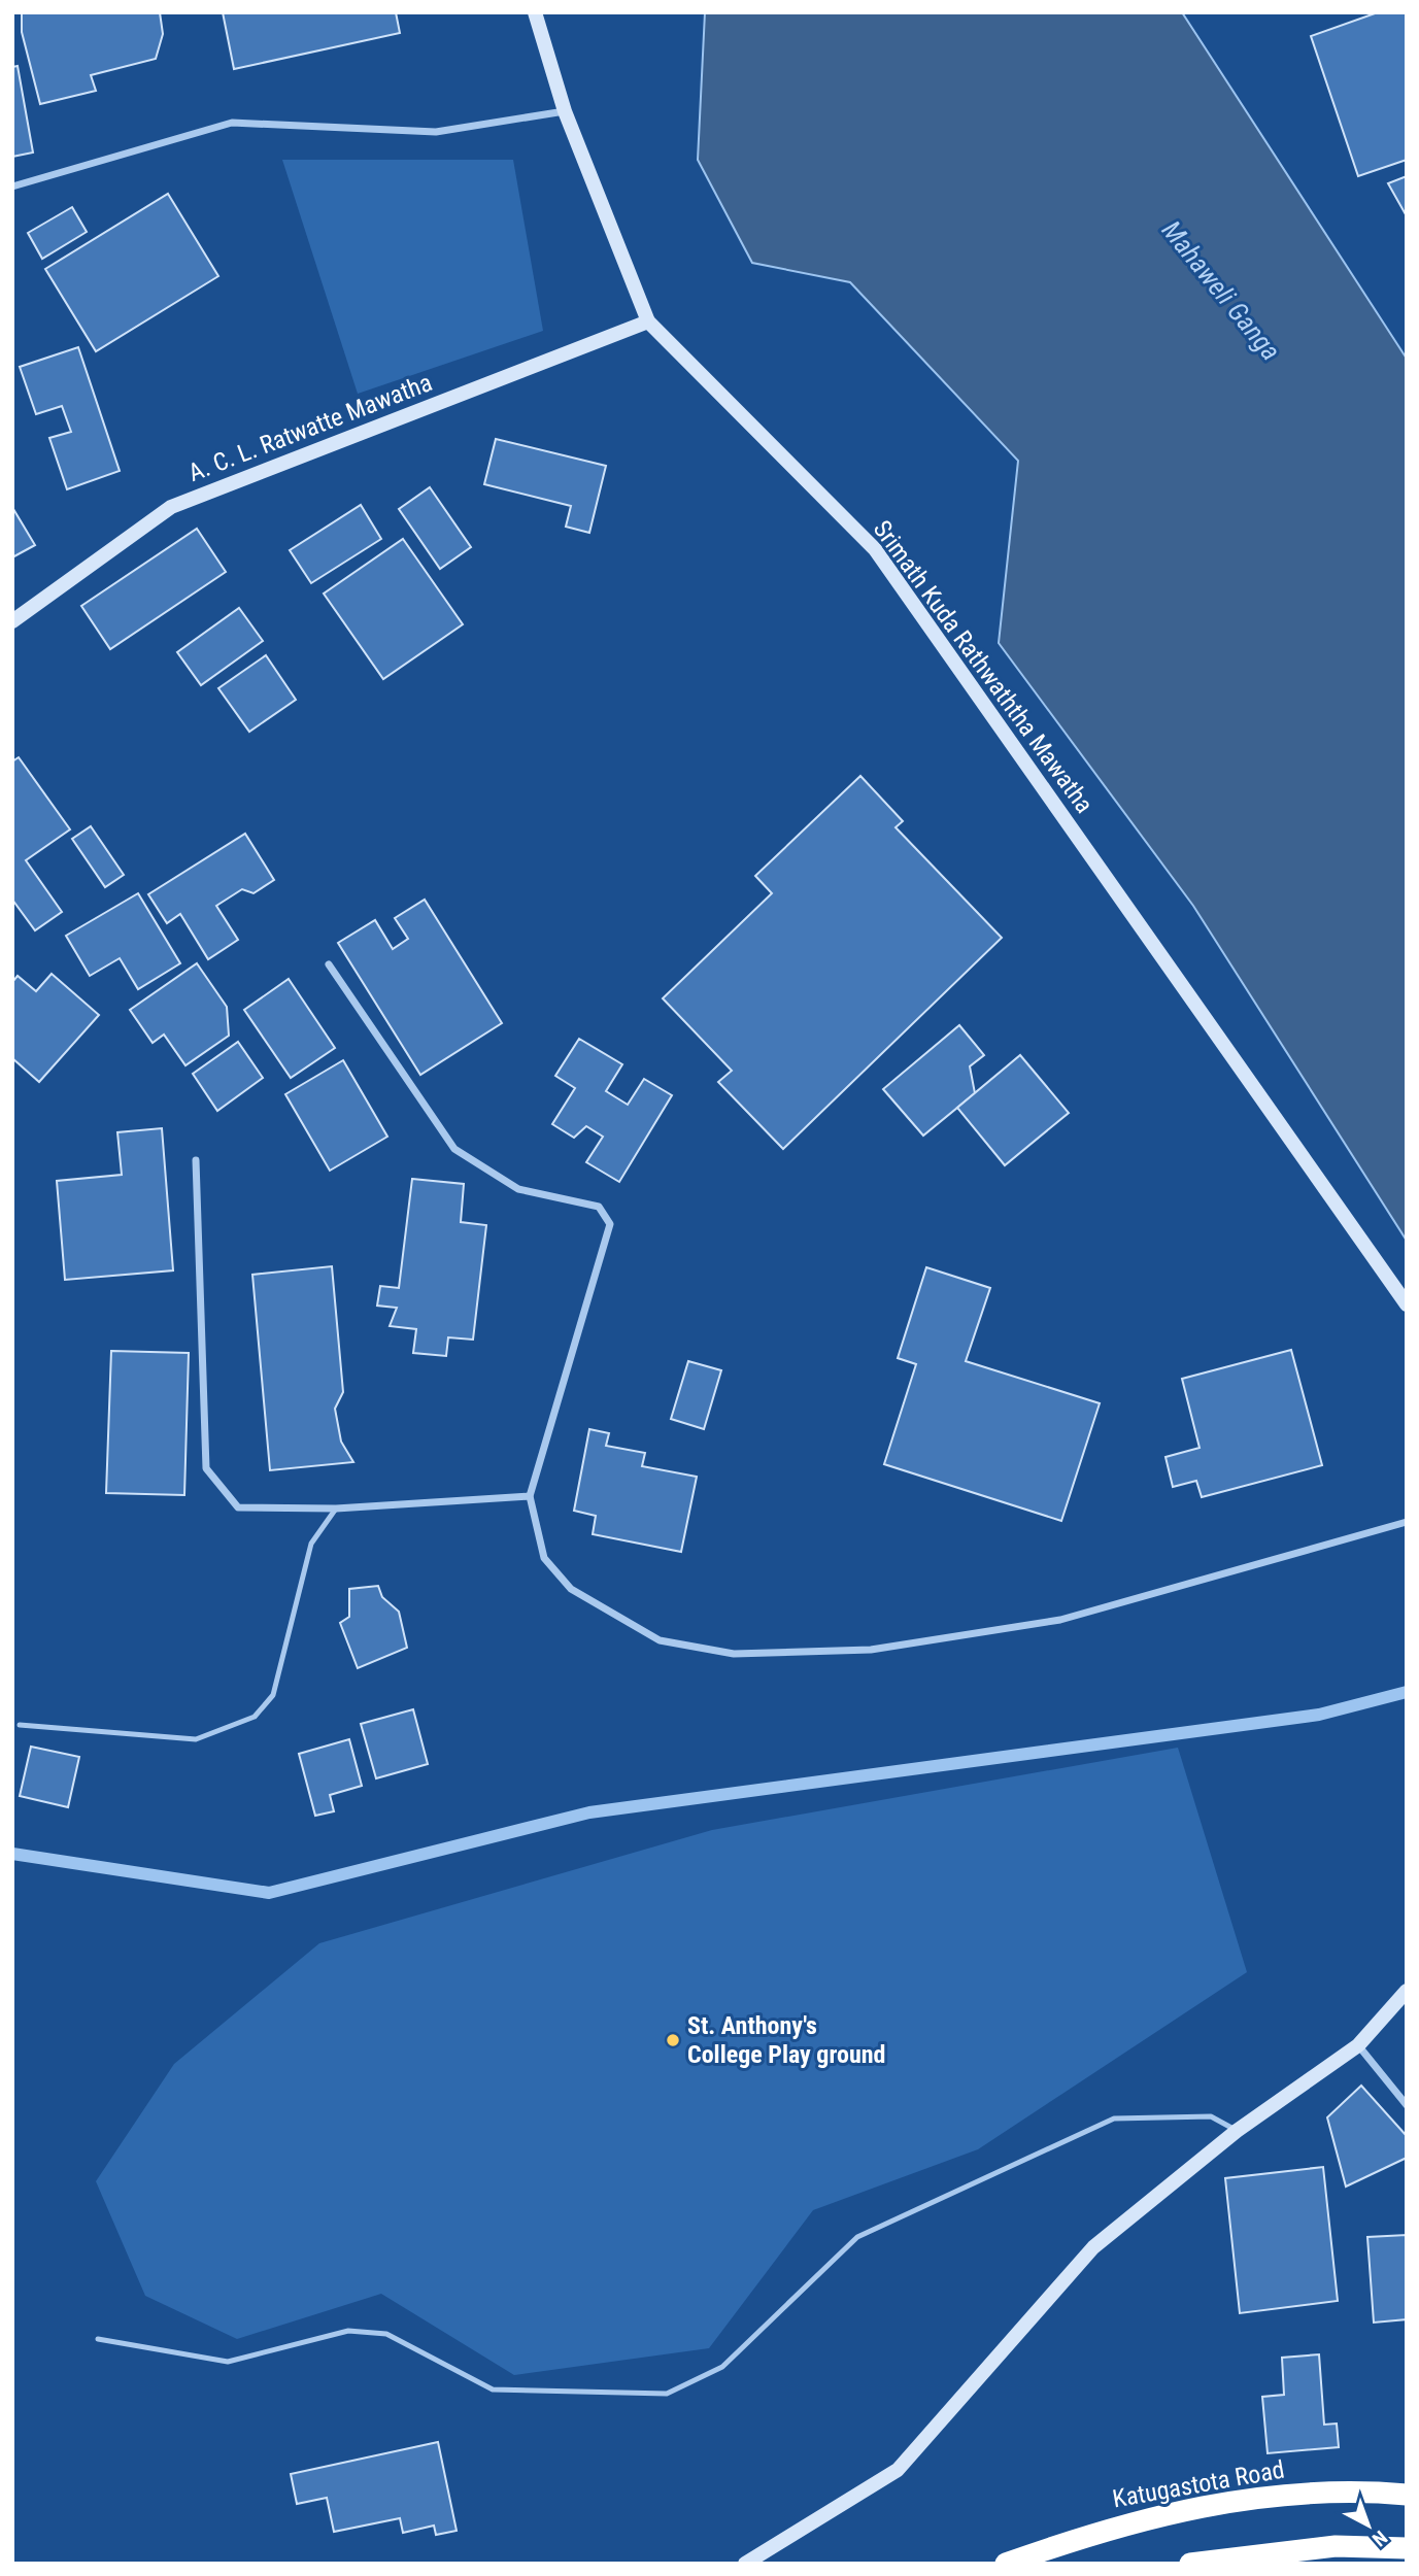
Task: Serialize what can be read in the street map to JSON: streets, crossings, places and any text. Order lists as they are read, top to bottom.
{
  "streets": {
    "highway": ["Katugastota Road"],
    "street": ["A. C. L. Ratwatte Mawatha", "Srimath Kuda Rathwaththa Mawatha"]
  },
  "crossings": [
    ["A. C. L. Ratwatte Mawatha", "Srimath Kuda Rathwaththa Mawatha"]
  ],
  "water": ["Mahaweli Ganga"],
  "places": ["St. Anthony's College Play ground"],
  "north": "bottom right"
}
